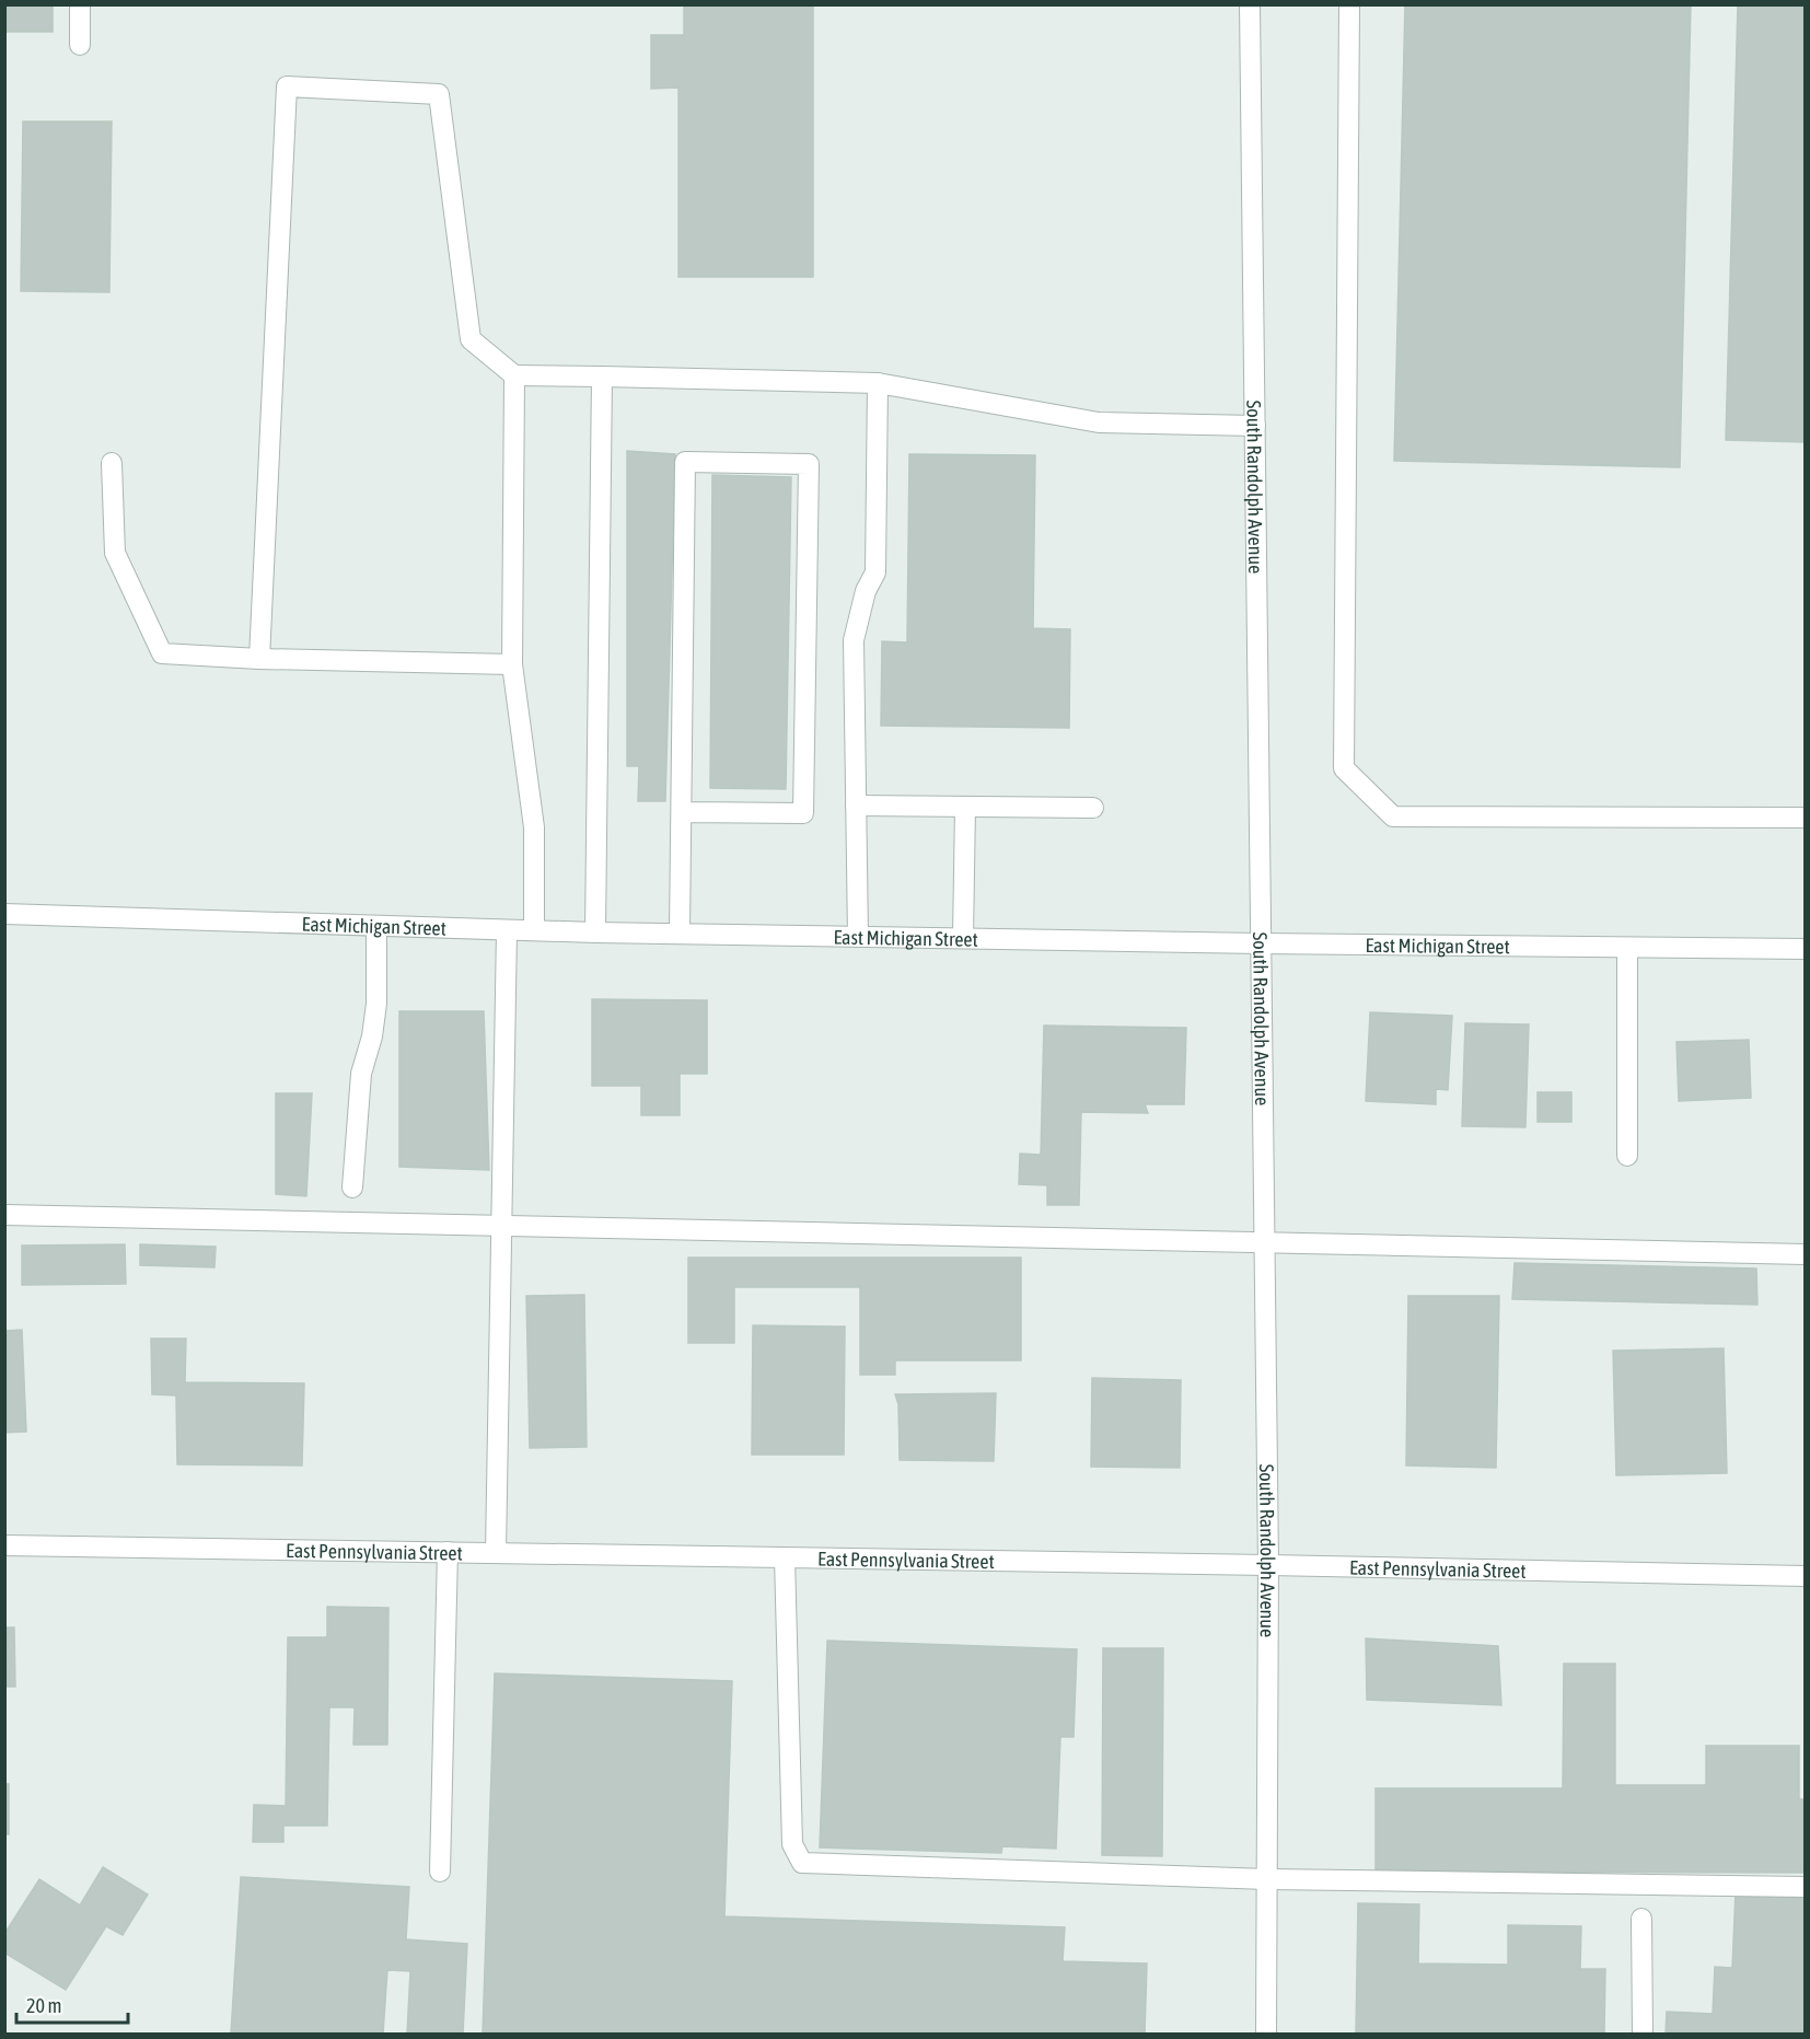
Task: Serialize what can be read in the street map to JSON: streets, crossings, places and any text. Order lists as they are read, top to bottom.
{
  "streets": {
    "street": ["South Randolph Avenue", "East Michigan Street", "East Pennsylvania Street"]
  },
  "crossings": [
    ["South Randolph Avenue", "East Michigan Street"],
    ["South Randolph Avenue", "East Pennsylvania Street"]
  ],
  "scale_bar": "20 m"
}
